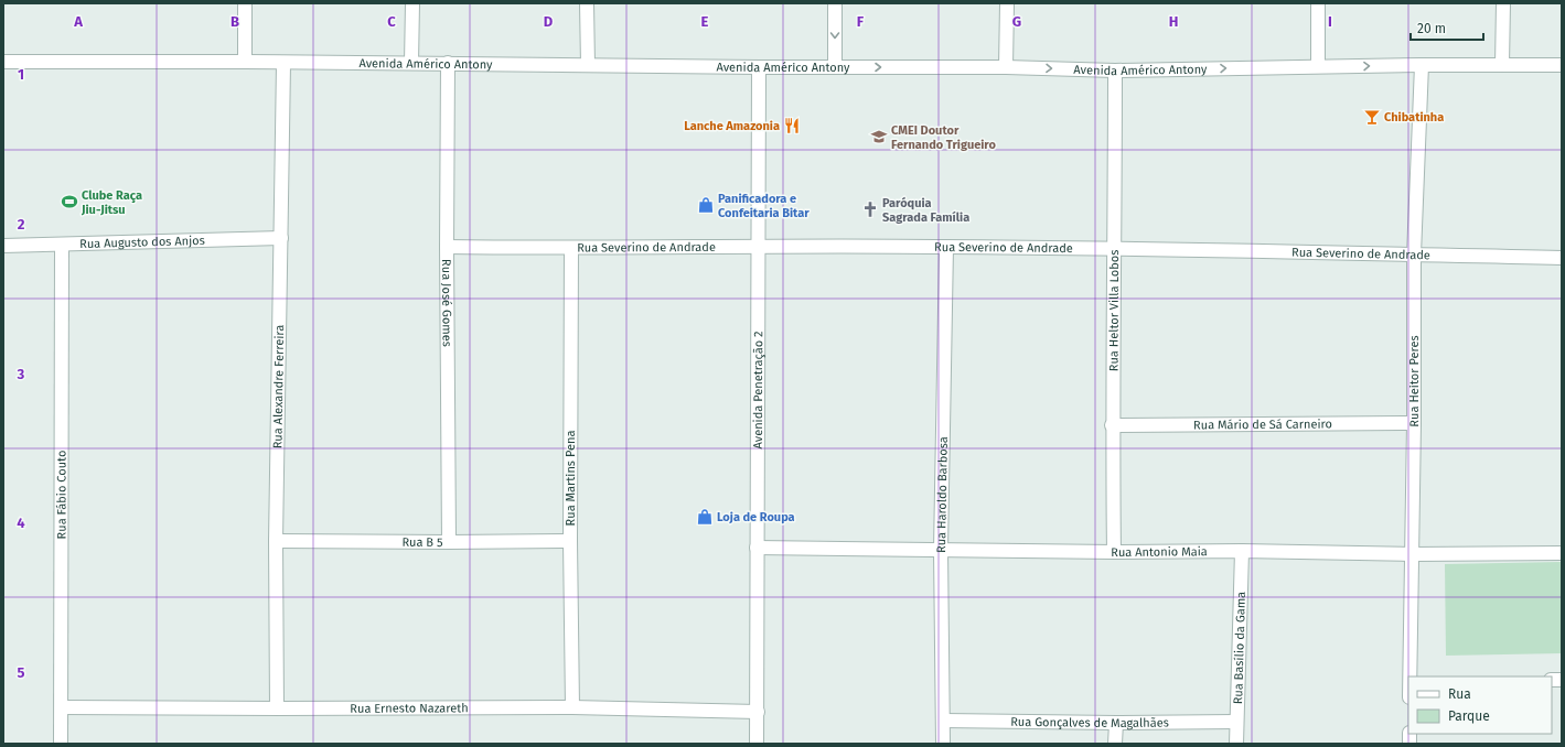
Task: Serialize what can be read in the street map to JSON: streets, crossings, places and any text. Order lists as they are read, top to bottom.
{
  "streets": {
    "street": [
      "Avenida Américo Antony",
      "Rua Augusto dos Anjos",
      "Rua Severino de Andrade",
      "Rua José Gomes",
      "Rua Heltor Villa Lobos",
      "Rua Heitor Peres",
      "Rua Alexandre Ferreira",
      "Avenida Penetração 2",
      "Rua Mário de Sá Carneiro",
      "Rua Martins Pena",
      "Rua Fábio Couto",
      "Rua Haroldo Barbosa",
      "Rua B 5",
      "Rua Antonio Maia",
      "Rua Basílio da Gama",
      "Rua Ernesto Nazareth",
      "Rua Gonçalves de Magalhães"
    ]
  },
  "crossings": [
    ["Avenida Américo Antony", "Rua José Gomes"],
    ["Avenida Américo Antony", "Rua Heltor Villa Lobos"],
    ["Avenida Américo Antony", "Rua Heitor Peres"],
    ["Avenida Américo Antony", "Rua Alexandre Ferreira"],
    ["Avenida Américo Antony", "Avenida Penetração 2"],
    ["Rua Augusto dos Anjos", "Rua Alexandre Ferreira"],
    ["Rua Augusto dos Anjos", "Rua Fábio Couto"],
    ["Rua Severino de Andrade", "Rua José Gomes"],
    ["Rua Severino de Andrade", "Rua Heltor Villa Lobos"],
    ["Rua Severino de Andrade", "Rua Heitor Peres"],
    ["Rua Severino de Andrade", "Avenida Penetração 2"],
    ["Rua Severino de Andrade", "Rua Martins Pena"],
    ["Rua Severino de Andrade", "Rua Haroldo Barbosa"],
    ["Rua José Gomes", "Rua B 5"],
    ["Rua Heltor Villa Lobos", "Rua Mário de Sá Carneiro"],
    ["Rua Heltor Villa Lobos", "Rua Antonio Maia"],
    ["Rua Heitor Peres", "Rua Mário de Sá Carneiro"],
    ["Rua Heitor Peres", "Rua Antonio Maia"],
    ["Rua Alexandre Ferreira", "Rua B 5"],
    ["Rua Alexandre Ferreira", "Rua Ernesto Nazareth"],
    ["Avenida Penetração 2", "Rua Antonio Maia"],
    ["Avenida Penetração 2", "Rua Ernesto Nazareth"],
    ["Rua Martins Pena", "Rua B 5"],
    ["Rua Martins Pena", "Rua Ernesto Nazareth"],
    ["Rua Fábio Couto", "Rua Ernesto Nazareth"],
    ["Rua Haroldo Barbosa", "Rua Antonio Maia"],
    ["Rua Haroldo Barbosa", "Rua Gonçalves de Magalhães"],
    ["Rua Antonio Maia", "Rua Basílio da Gama"],
    ["Rua Basílio da Gama", "Rua Gonçalves de Magalhães"]
  ],
  "one_way": ["Avenida Américo Antony"],
  "places": {
    "bar": ["Chibatinha"],
    "restaurant": ["Lanche Amazonia"],
    "school or university": ["CMEI Doutor Fernando Trigueiro"],
    "sports": ["Clube Raça Jiu-Jitsu"],
    "shop": ["Panificadora e Confeitaria Bitar", "Loja de Roupa"],
    "church": ["Paróquia Sagrada Família"]
  },
  "legend": ["Rua", "Parque"],
  "scale_bar": "20 m",
  "grid": {
    "columns": [
      "A",
      "B",
      "C",
      "D",
      "E",
      "F",
      "G",
      "H",
      "I"
    ],
    "rows": [
      "1",
      "2",
      "3",
      "4",
      "5"
    ]
  }
}
